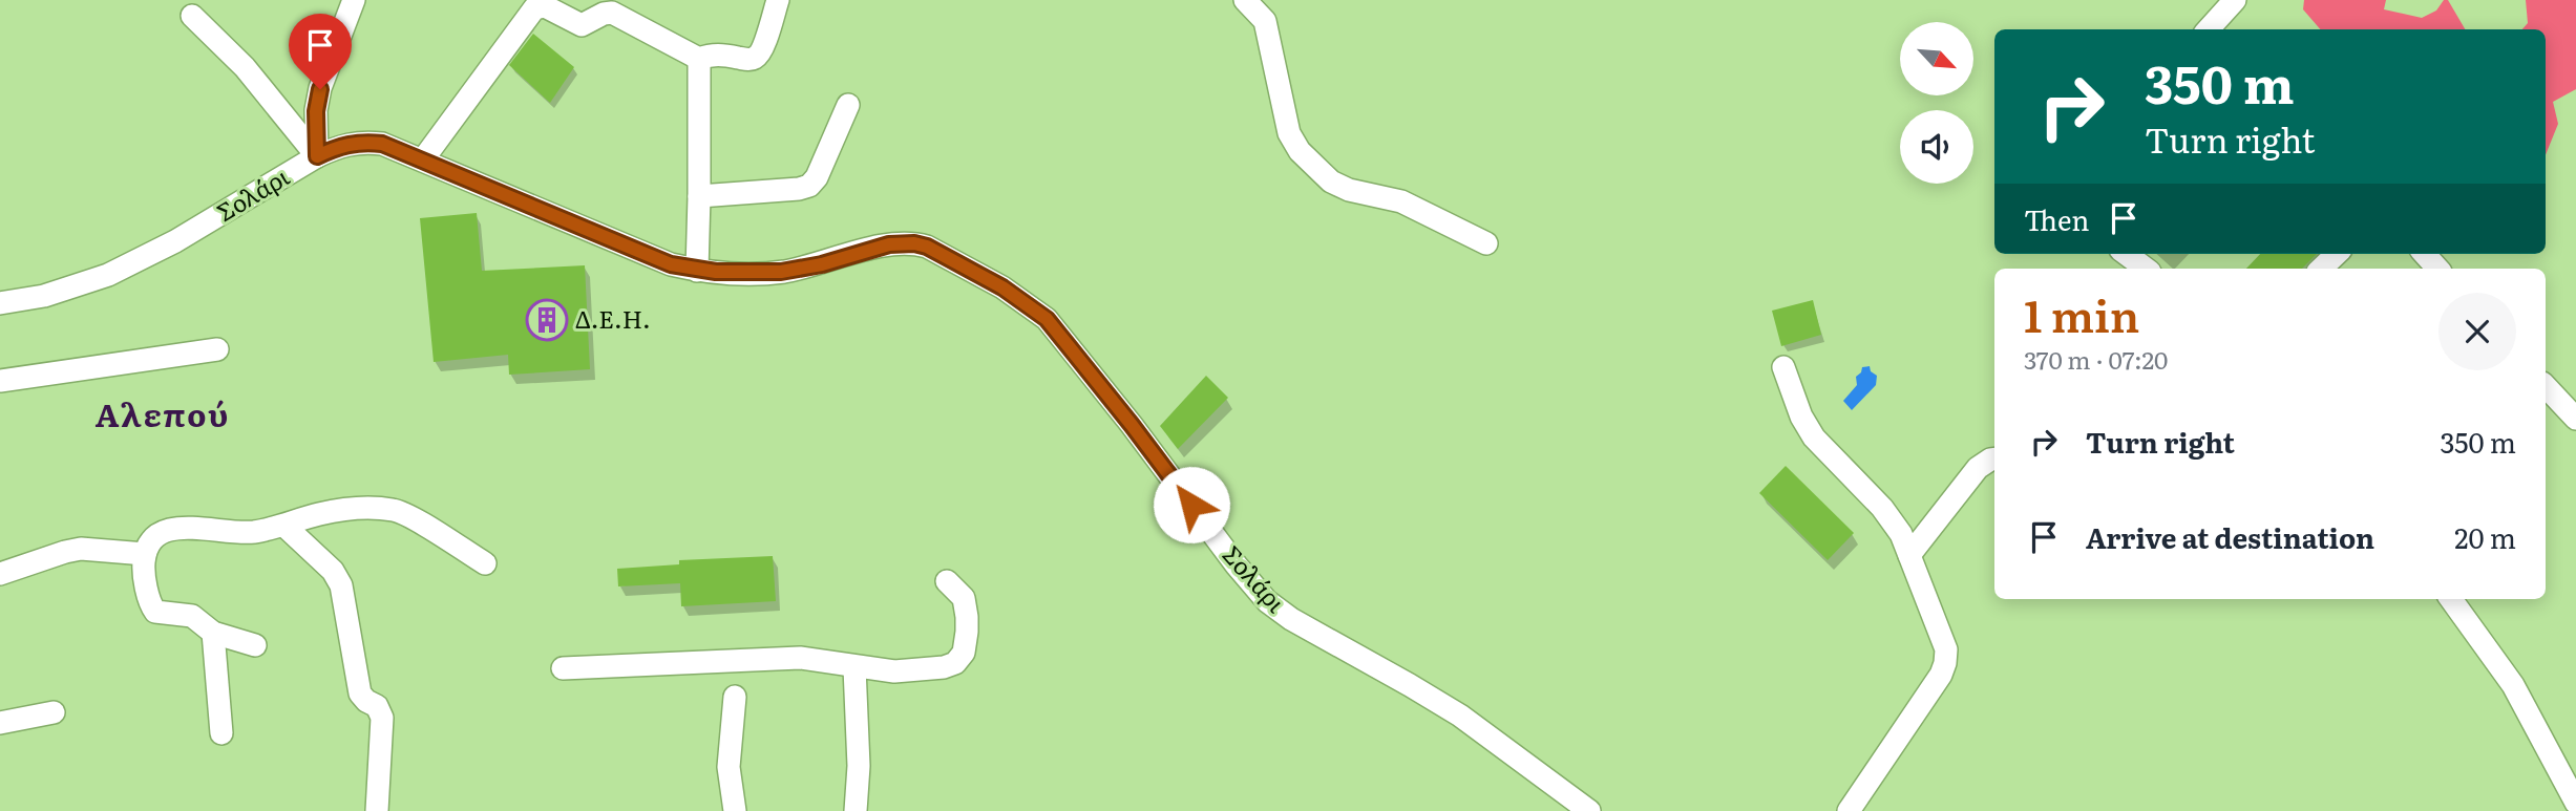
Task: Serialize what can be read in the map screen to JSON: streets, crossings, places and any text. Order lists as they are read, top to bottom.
{
  "streets": {
    "street": ["Σολάρι"]
  },
  "districts": ["Αλεπού"],
  "places": {
    "building": ["Δ.Ε.Η."]
  },
  "north": "bottom right",
  "page": {
    "turn": ["350 m", "Turn right"],
    "then": "Then",
    "heading": ["1 min", "370 m · 07:20"],
    "list": [
      {
        "name": "Turn right",
        "value": "350 m"
      },
      {
        "name": "Arrive at destination",
        "value": "20 m"
      }
    ]
  }
}
